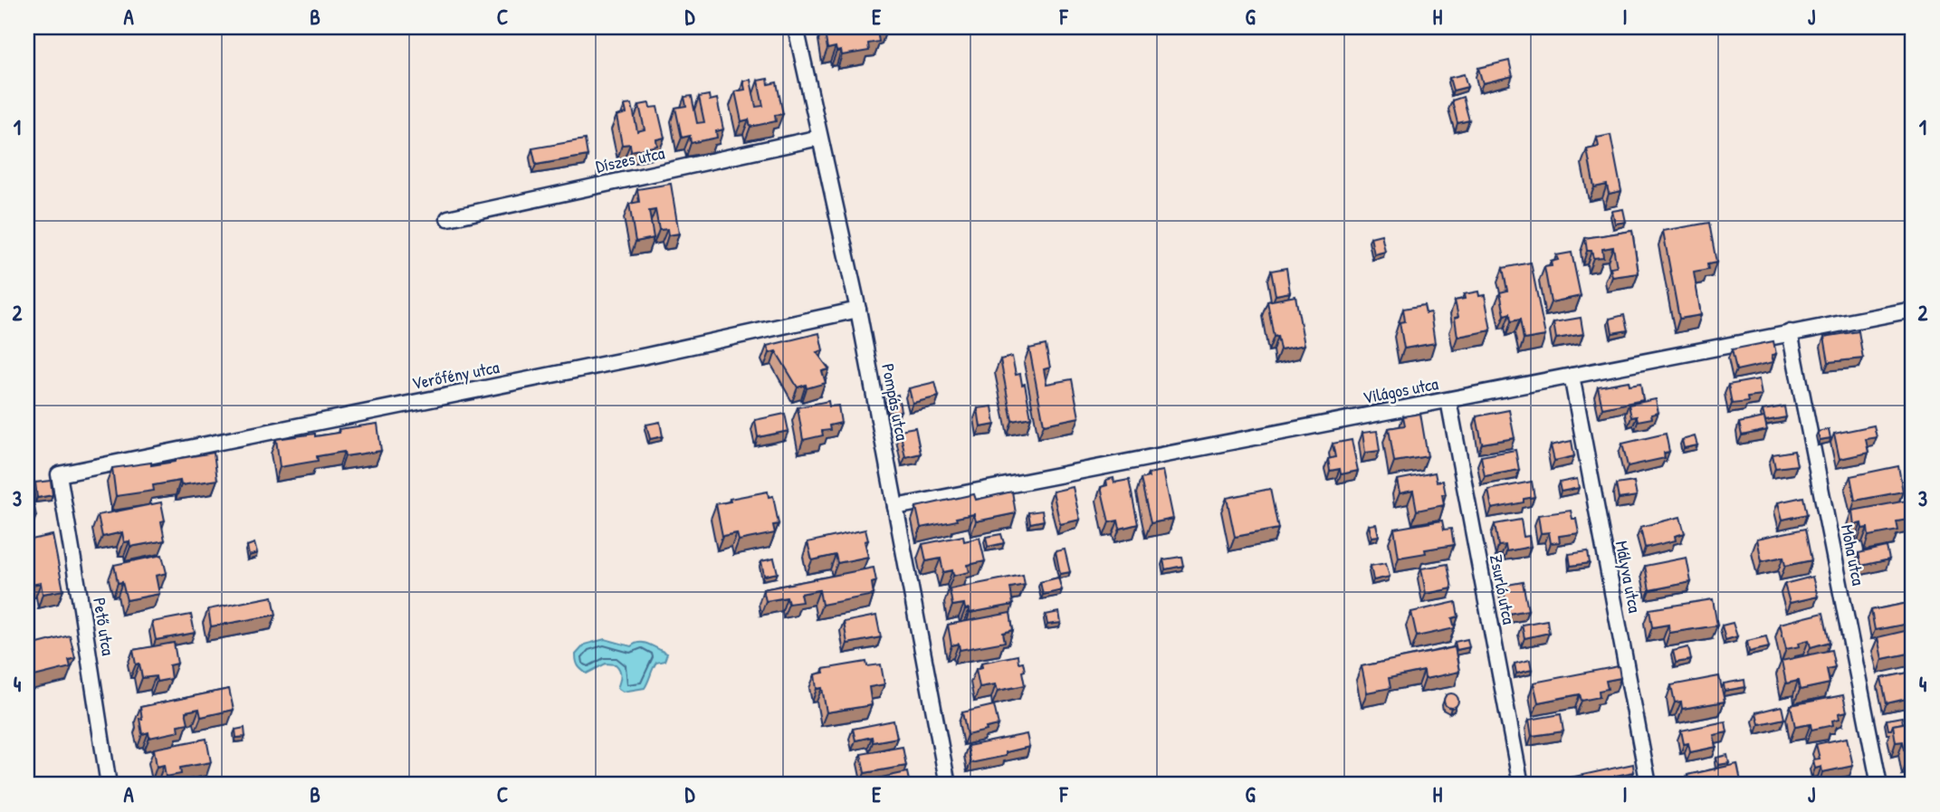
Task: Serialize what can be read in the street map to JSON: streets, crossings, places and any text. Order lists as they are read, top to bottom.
{
  "streets": {
    "street": [
      "Díszes utca",
      "Verőfény utca",
      "Világos utca",
      "Pompás utca",
      "Moha utca",
      "Mályva utca",
      "Zsurló utca",
      "Pető utca"
    ]
  },
  "crossings": [
    ["Díszes utca", "Pompás utca"],
    ["Verőfény utca", "Pompás utca"],
    ["Verőfény utca", "Pető utca"],
    ["Világos utca", "Pompás utca"],
    ["Világos utca", "Moha utca"],
    ["Világos utca", "Mályva utca"],
    ["Világos utca", "Zsurló utca"]
  ],
  "grid": {
    "columns": [
      "A",
      "B",
      "C",
      "D",
      "E",
      "F",
      "G",
      "H",
      "I",
      "J"
    ],
    "rows": [
      "1",
      "2",
      "3",
      "4"
    ]
  }
}
